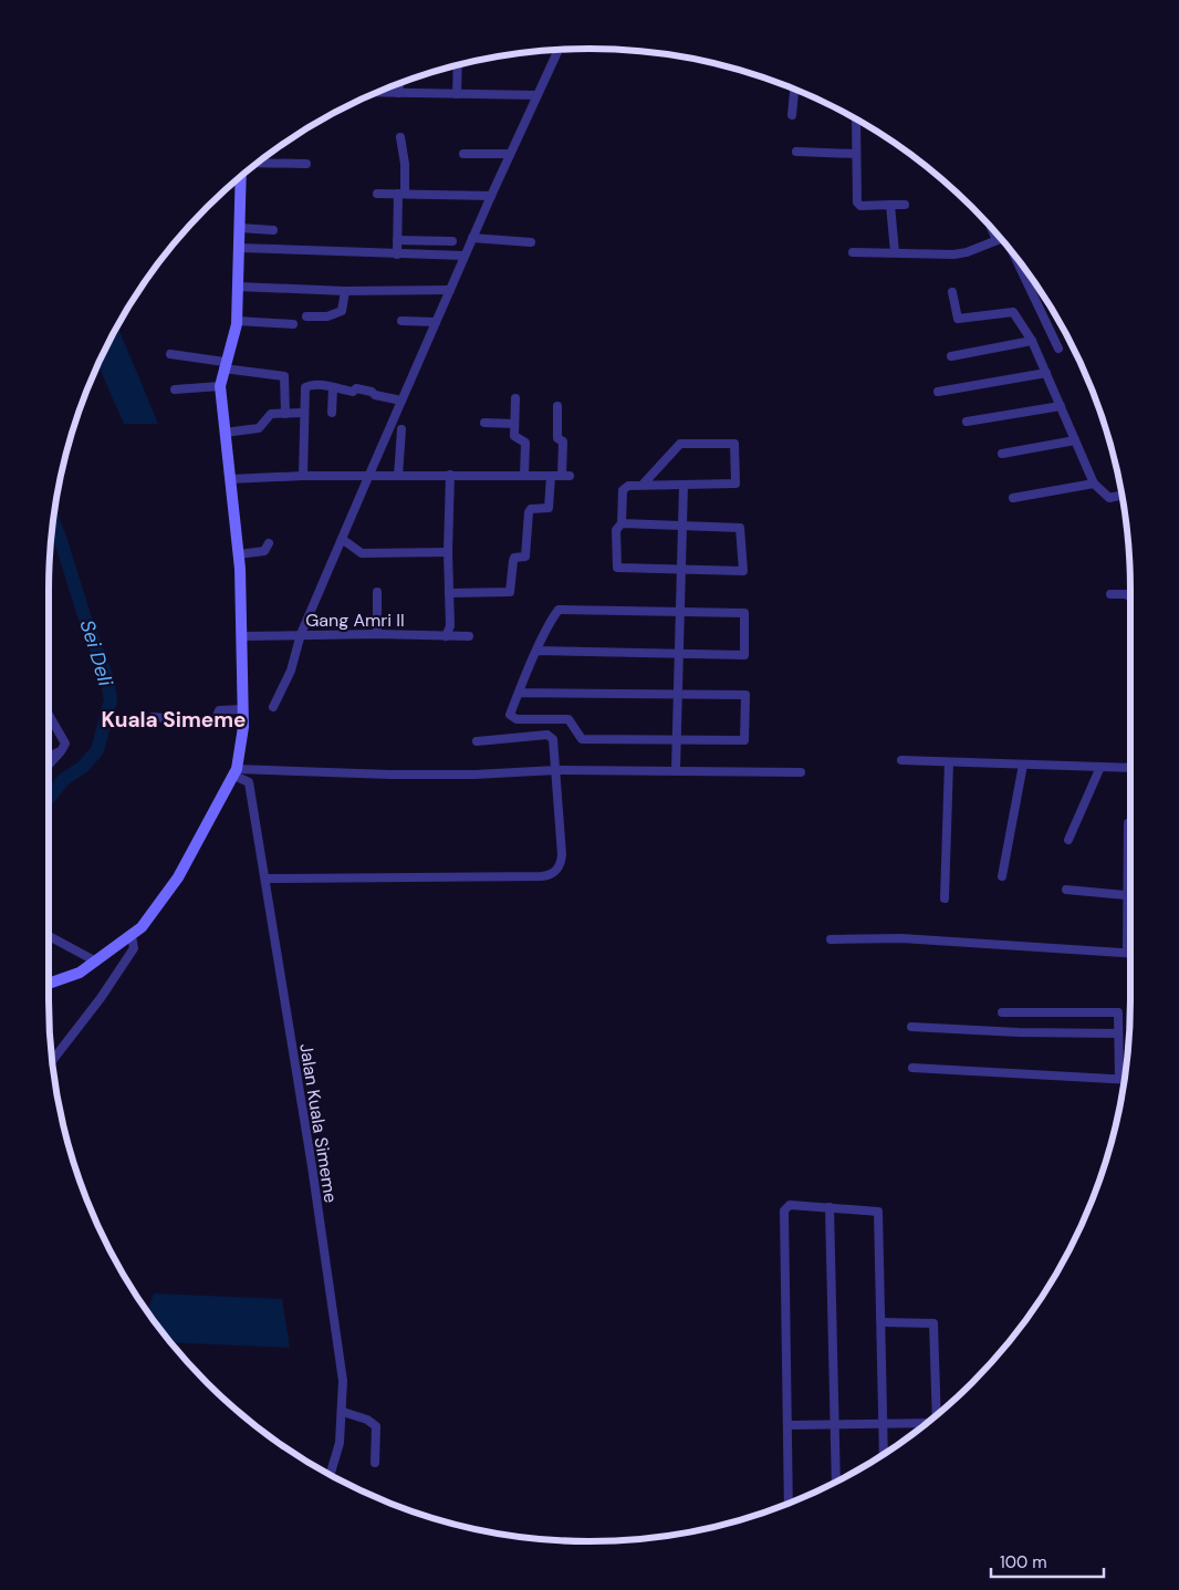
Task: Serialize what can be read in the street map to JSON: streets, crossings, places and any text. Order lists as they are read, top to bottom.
{
  "streets": {
    "street": ["Gang Amri II", "Jalan Kuala Simeme"]
  },
  "districts": ["Kuala Simeme"],
  "water": ["Sei Deli"],
  "scale_bar": "100 m"
}
